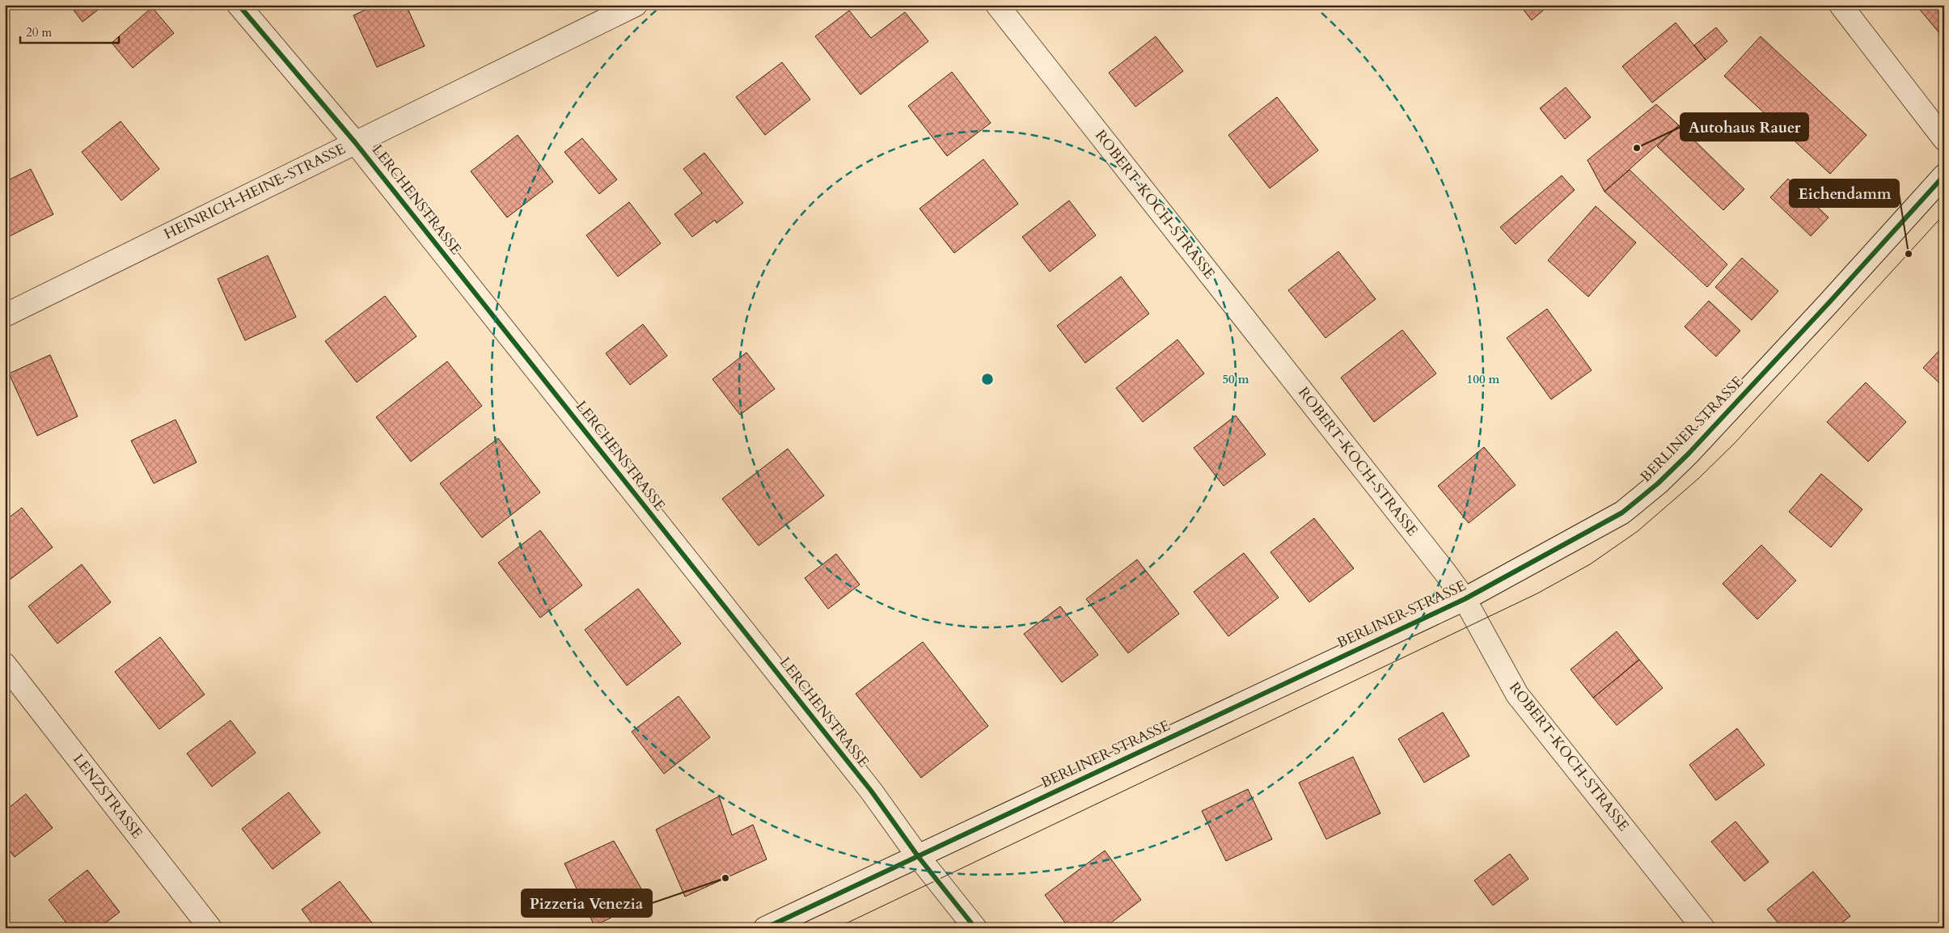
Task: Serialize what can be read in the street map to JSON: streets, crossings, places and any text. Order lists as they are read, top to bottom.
{
  "streets": {
    "street": [
      "HEINRICH-HEINE-STRASSE",
      "LERCHENSTRASSE",
      "ROBERT-KOCH-STRASSE",
      "BERLINER STRASSE",
      "LENZSTRASSE"
    ]
  },
  "crossings": [
    ["HEINRICH-HEINE-STRASSE", "LERCHENSTRASSE"],
    ["LERCHENSTRASSE", "BERLINER STRASSE"],
    ["ROBERT-KOCH-STRASSE", "BERLINER STRASSE"]
  ],
  "places": ["Autohaus Rauer", "Eichendamm", "Pizzeria Venezia"],
  "scale_bar": "20 m",
  "rings": ["50 m", "100 m"]
}
